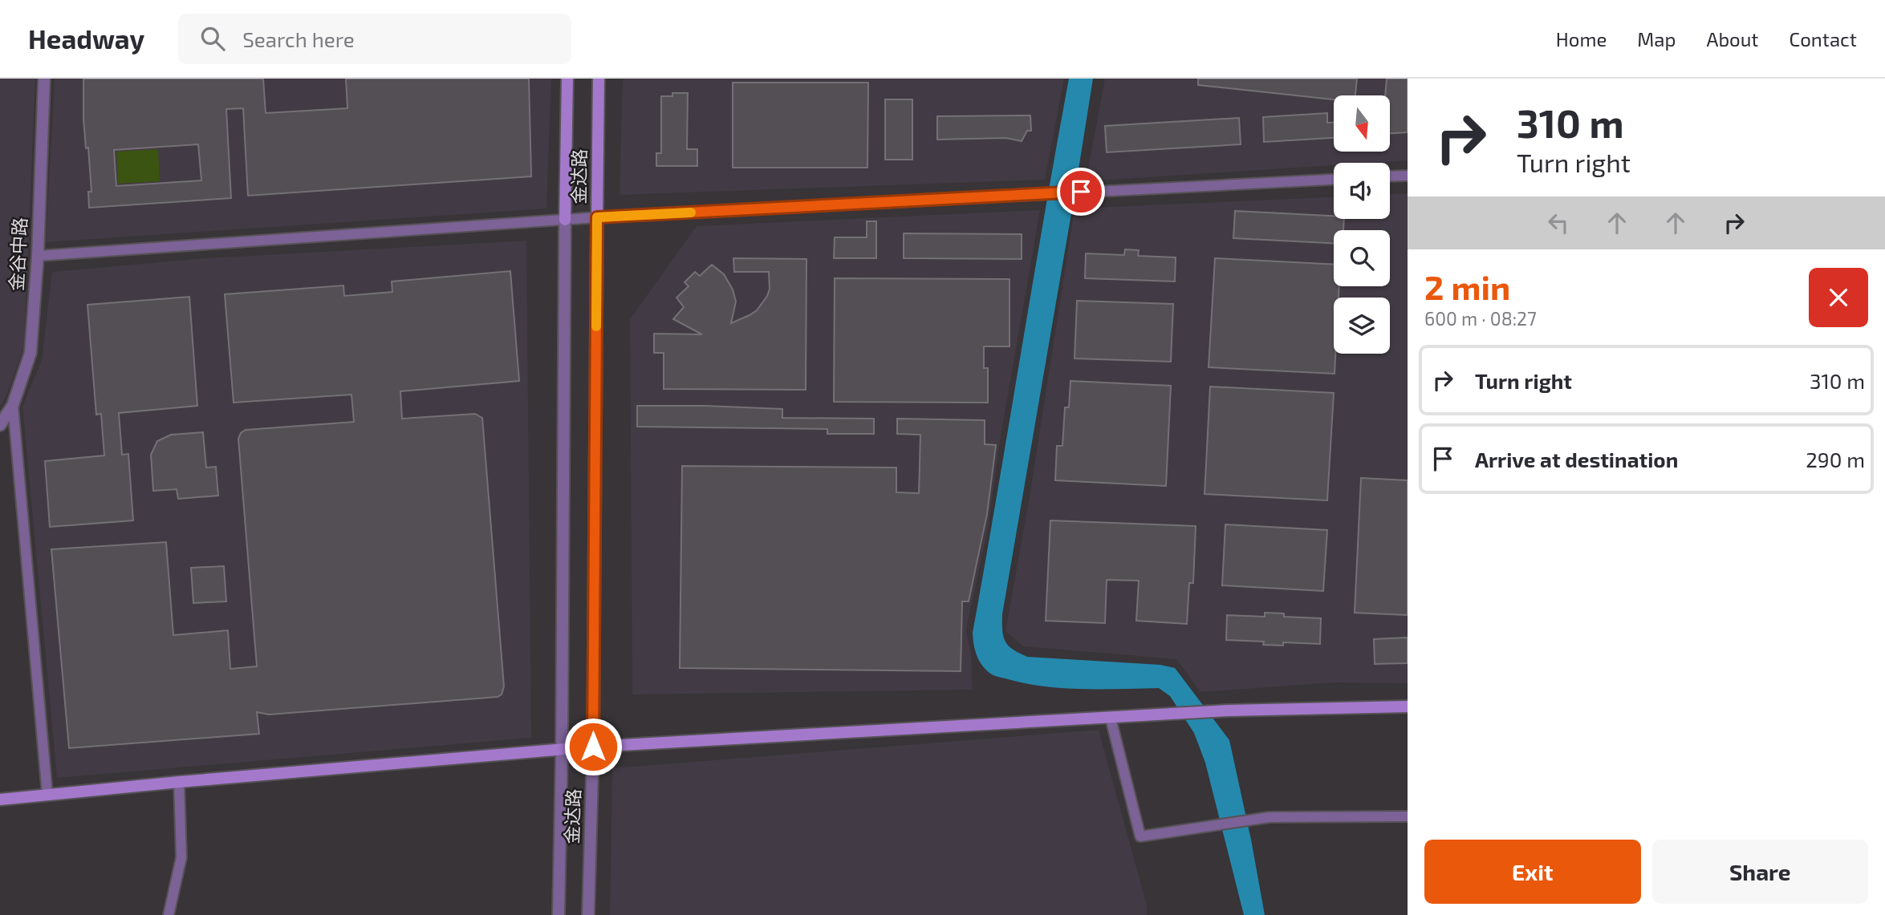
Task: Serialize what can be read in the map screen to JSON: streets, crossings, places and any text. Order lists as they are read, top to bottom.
{
  "streets": {
    "main road": ["金达路"],
    "street": ["金谷中路"]
  },
  "north": "bottom",
  "page": {
    "header": "Headway",
    "search": "Search here",
    "nav": [
      "Home",
      "Map",
      "About",
      "Contact"
    ],
    "turn": ["310 m", "Turn right"],
    "heading": ["2 min", "600 m · 08:27"],
    "list": [
      {
        "name": "Turn right",
        "value": "310 m"
      },
      {
        "name": "Arrive at destination",
        "value": "290 m"
      }
    ],
    "buttons": ["Exit", "Share"]
  }
}
